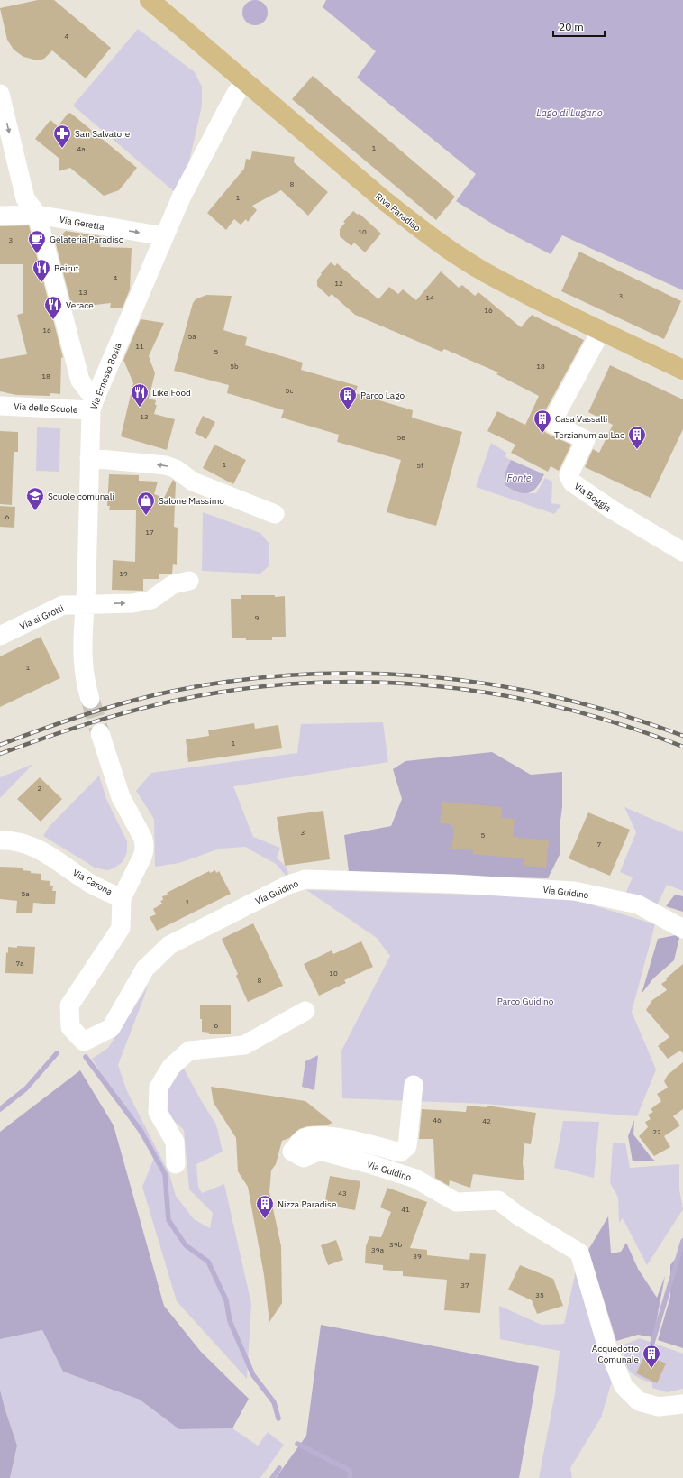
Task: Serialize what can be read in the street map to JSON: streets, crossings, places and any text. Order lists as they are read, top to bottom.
{
  "streets": {
    "main road": ["Riva Paradiso"],
    "street": [
      "Via Geretta",
      "Via Ernesto Bosia",
      "Via delle Scuole",
      "Via Boggia",
      "Via ai Grotti",
      "Via Carona",
      "Via Guidino"
    ]
  },
  "crossings": [
    ["Riva Paradiso", "Via Ernesto Bosia"],
    ["Riva Paradiso", "Via Boggia"],
    ["Via Geretta", "Via Ernesto Bosia"],
    ["Via Ernesto Bosia", "Via delle Scuole"],
    ["Via Ernesto Bosia", "Via ai Grotti"],
    ["Via Carona", "Via Guidino"]
  ],
  "one_way": ["Via Geretta", "Via ai Grotti"],
  "water": ["Lago di Lugano", "Fonte"],
  "parks": ["Parco Guidino"],
  "places": {
    "pharmacy": ["San Salvatore"],
    "cafe": ["Gelateria Paradiso"],
    "restaurant": ["Beirut", "Verace", "Like Food"],
    "building": [
      "Parco Lago",
      "Casa Vassalli",
      "Terzianum au Lac",
      "Nizza Paradise",
      "Acquedotto Comunale"
    ],
    "school or university": ["Scuole comunali"],
    "shop": ["Salone Massimo"]
  },
  "house_numbers": [
    "4",
    "1",
    "4a",
    "8",
    "1",
    "10",
    "3",
    "4",
    "12",
    "13",
    "3",
    "14",
    "16",
    "16",
    "5a",
    "11",
    "5",
    "5b",
    "18",
    "18",
    "5c",
    "13",
    "5e",
    "1",
    "5f",
    "6",
    "17",
    "19",
    "9",
    "1",
    "1",
    "2",
    "3",
    "5",
    "7",
    "5a",
    "1",
    "7a",
    "10",
    "8",
    "6",
    "46",
    "42",
    "22",
    "43",
    "41",
    "39b",
    "39a",
    "39",
    "37",
    "35"
  ],
  "scale_bar": "20 m"
}
